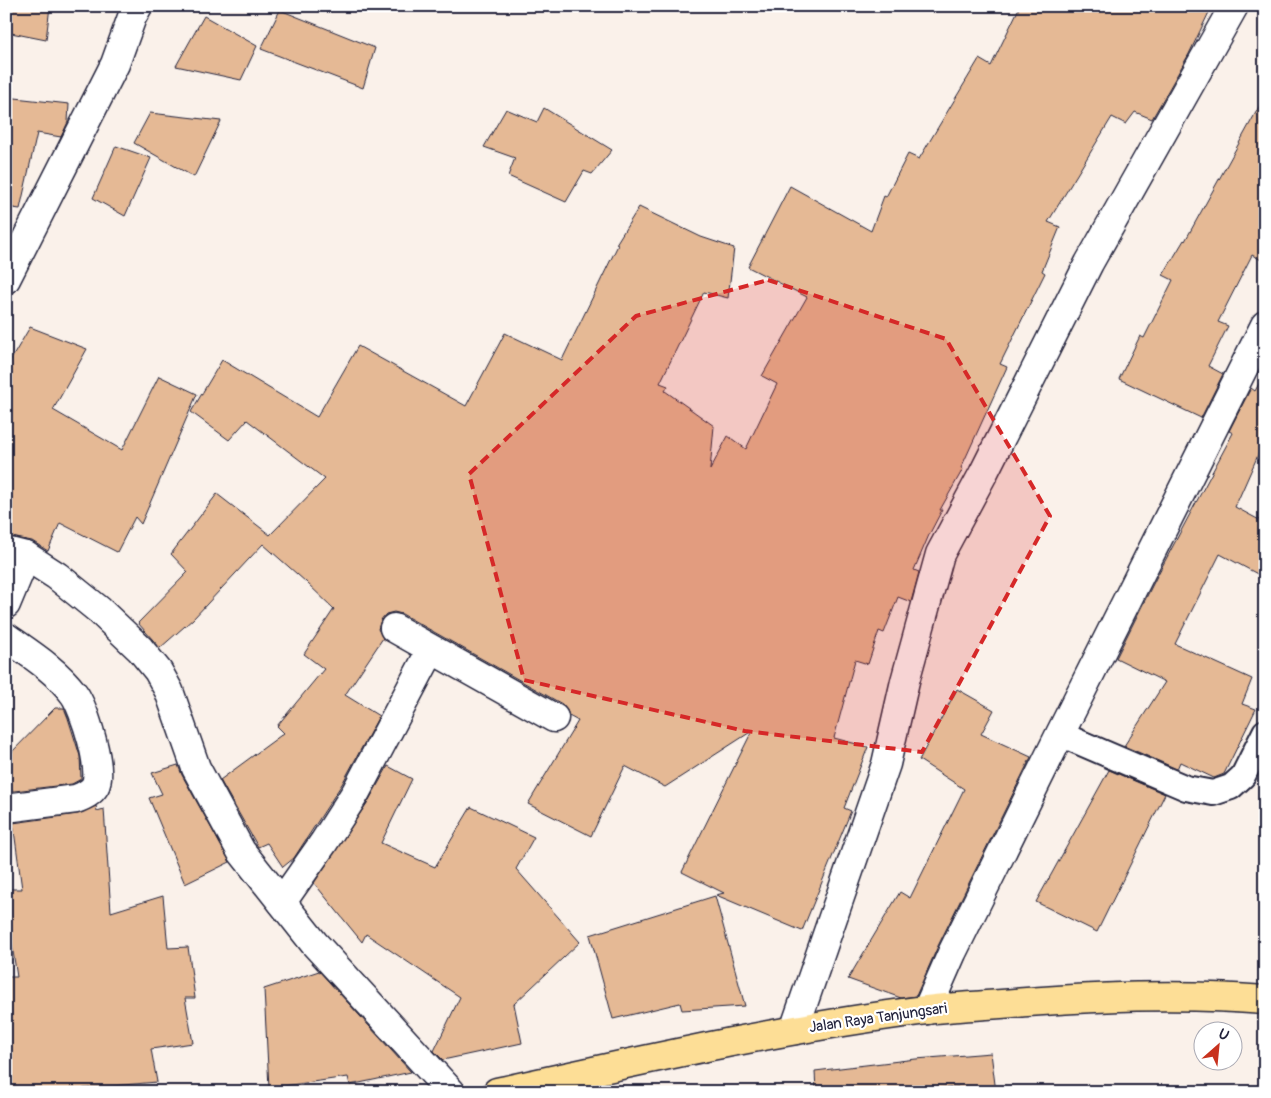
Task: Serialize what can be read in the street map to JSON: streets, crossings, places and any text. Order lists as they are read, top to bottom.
{
  "streets": {
    "highway": ["Jalan Raya Tanjungsari"]
  },
  "north": "top right"
}
